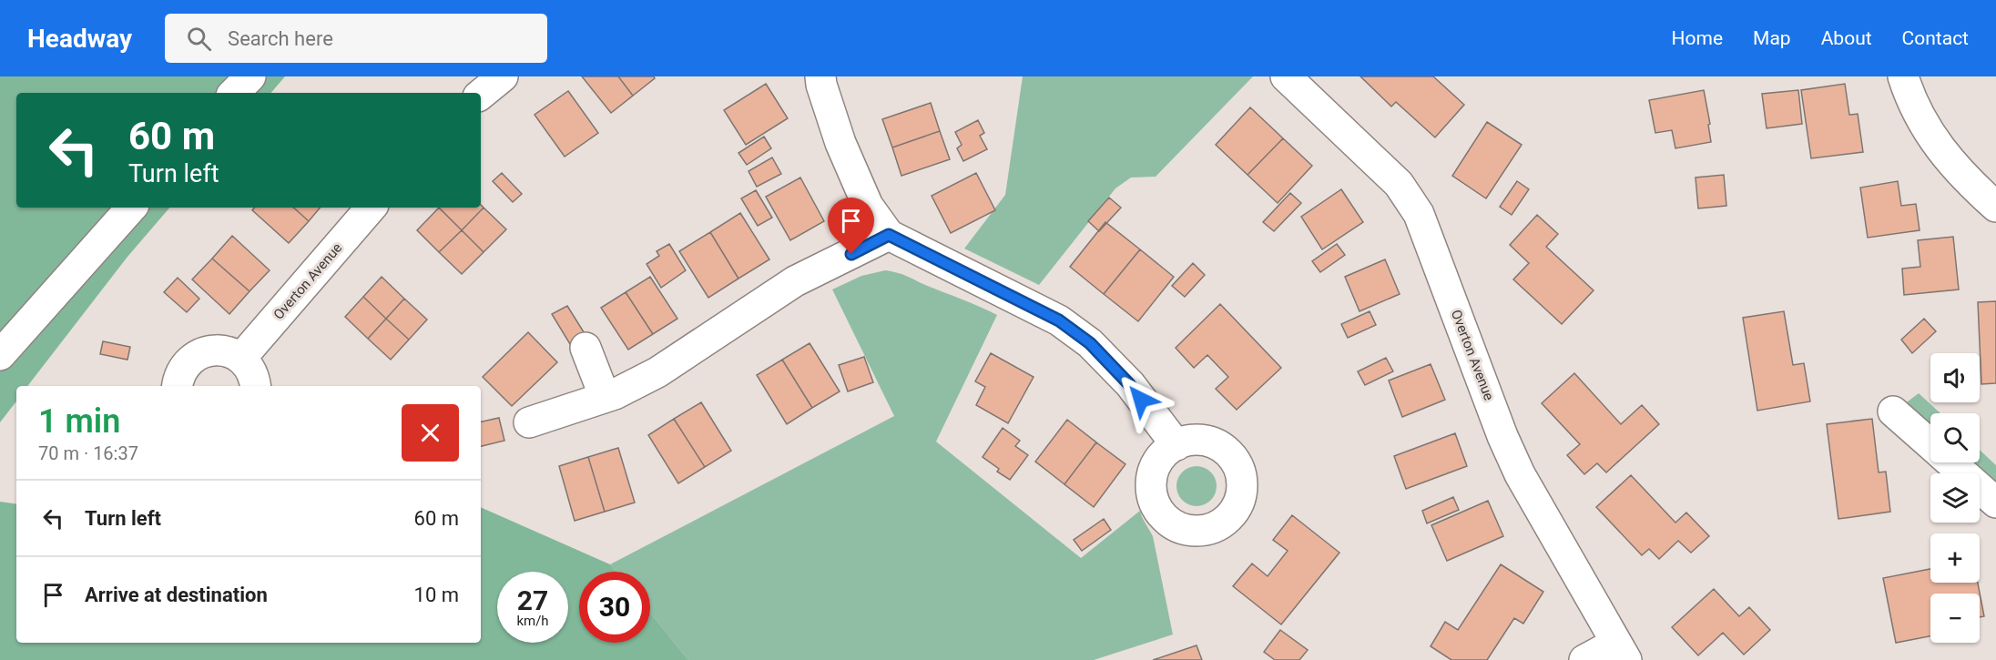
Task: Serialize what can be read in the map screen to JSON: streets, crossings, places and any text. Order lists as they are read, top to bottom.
{
  "streets": {
    "street": ["Overton Avenue"]
  },
  "page": {
    "header": "Headway",
    "search": "Search here",
    "nav": [
      "Home",
      "Map",
      "About",
      "Contact"
    ],
    "turn": ["60 m", "Turn left"],
    "map_buttons": ["+", "−"],
    "heading": ["1 min", "70 m · 16:37"],
    "list": [
      {
        "name": "Turn left",
        "value": "60 m"
      },
      {
        "name": "Arrive at destination",
        "value": "10 m"
      }
    ],
    "speed": "27 km/h",
    "limit": "30"
  }
}
